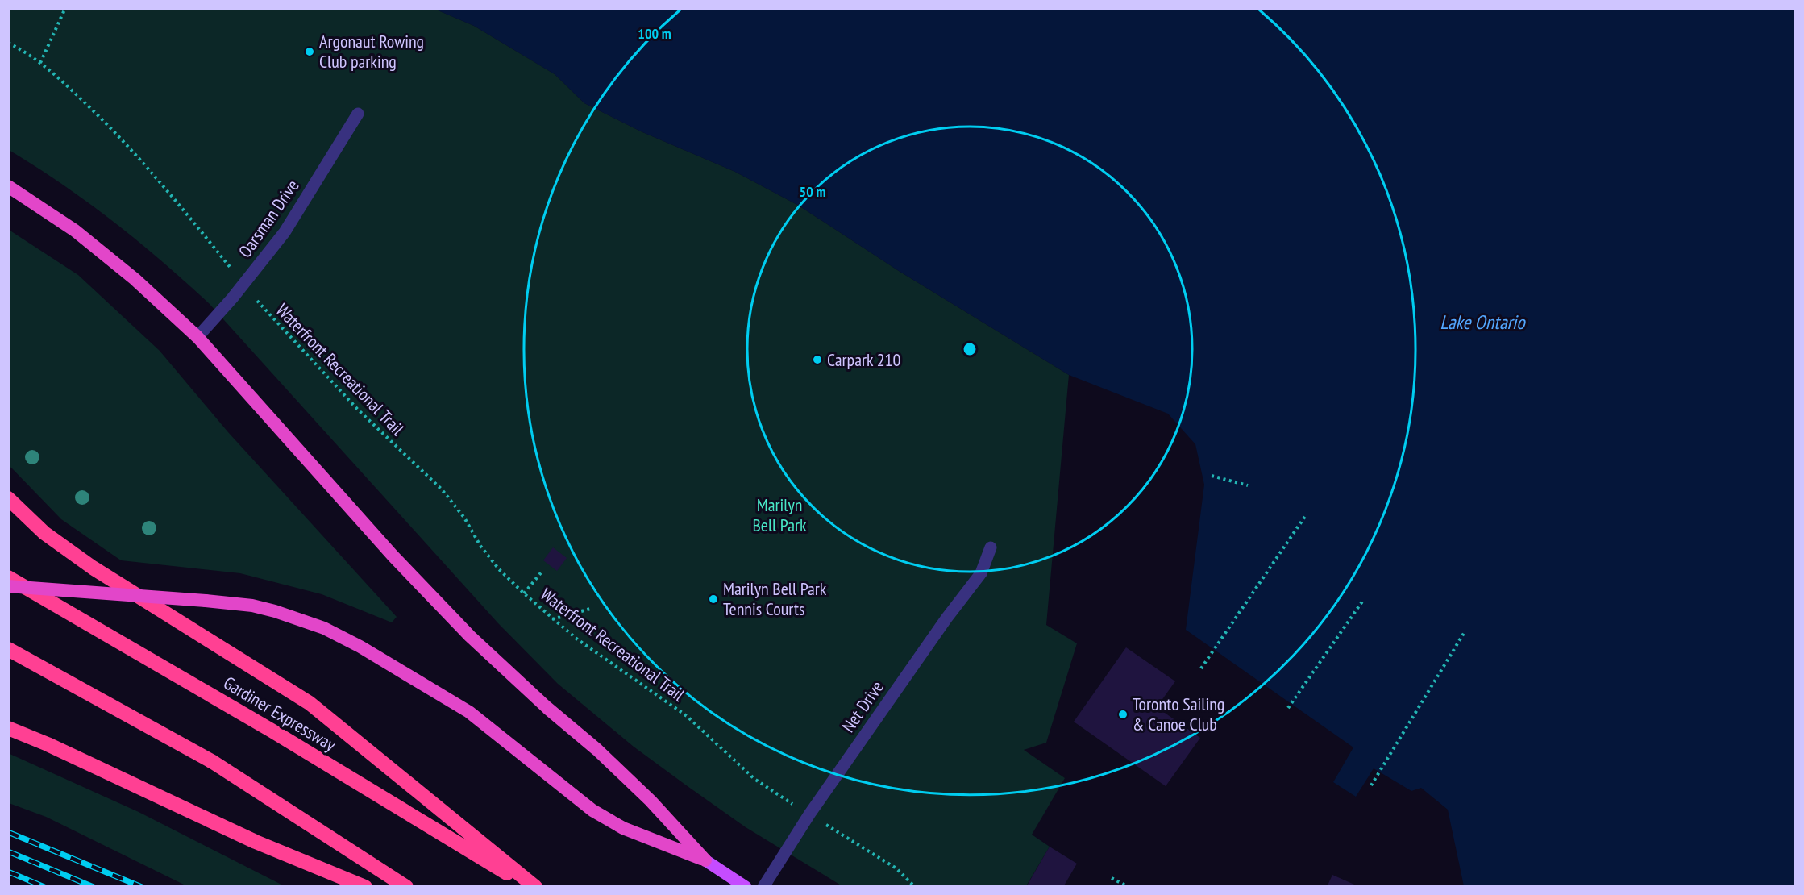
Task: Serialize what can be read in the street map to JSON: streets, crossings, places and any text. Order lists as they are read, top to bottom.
{
  "streets": {
    "highway": ["Gardiner Expressway"],
    "street": ["Oarsman Drive", "Net Drive"],
    "path": ["Waterfront Recreational Trail"]
  },
  "crossings": [
    ["Waterfront Recreational Trail", "Net Drive"]
  ],
  "water": ["Lake Ontario"],
  "parks": ["Marilyn Bell Park"],
  "places": [
    "Argonaut Rowing Club parking",
    "Carpark 210",
    "Marilyn Bell Park Tennis Courts",
    "Toronto Sailing & Canoe Club"
  ],
  "rings": ["100 m", "50 m"]
}
